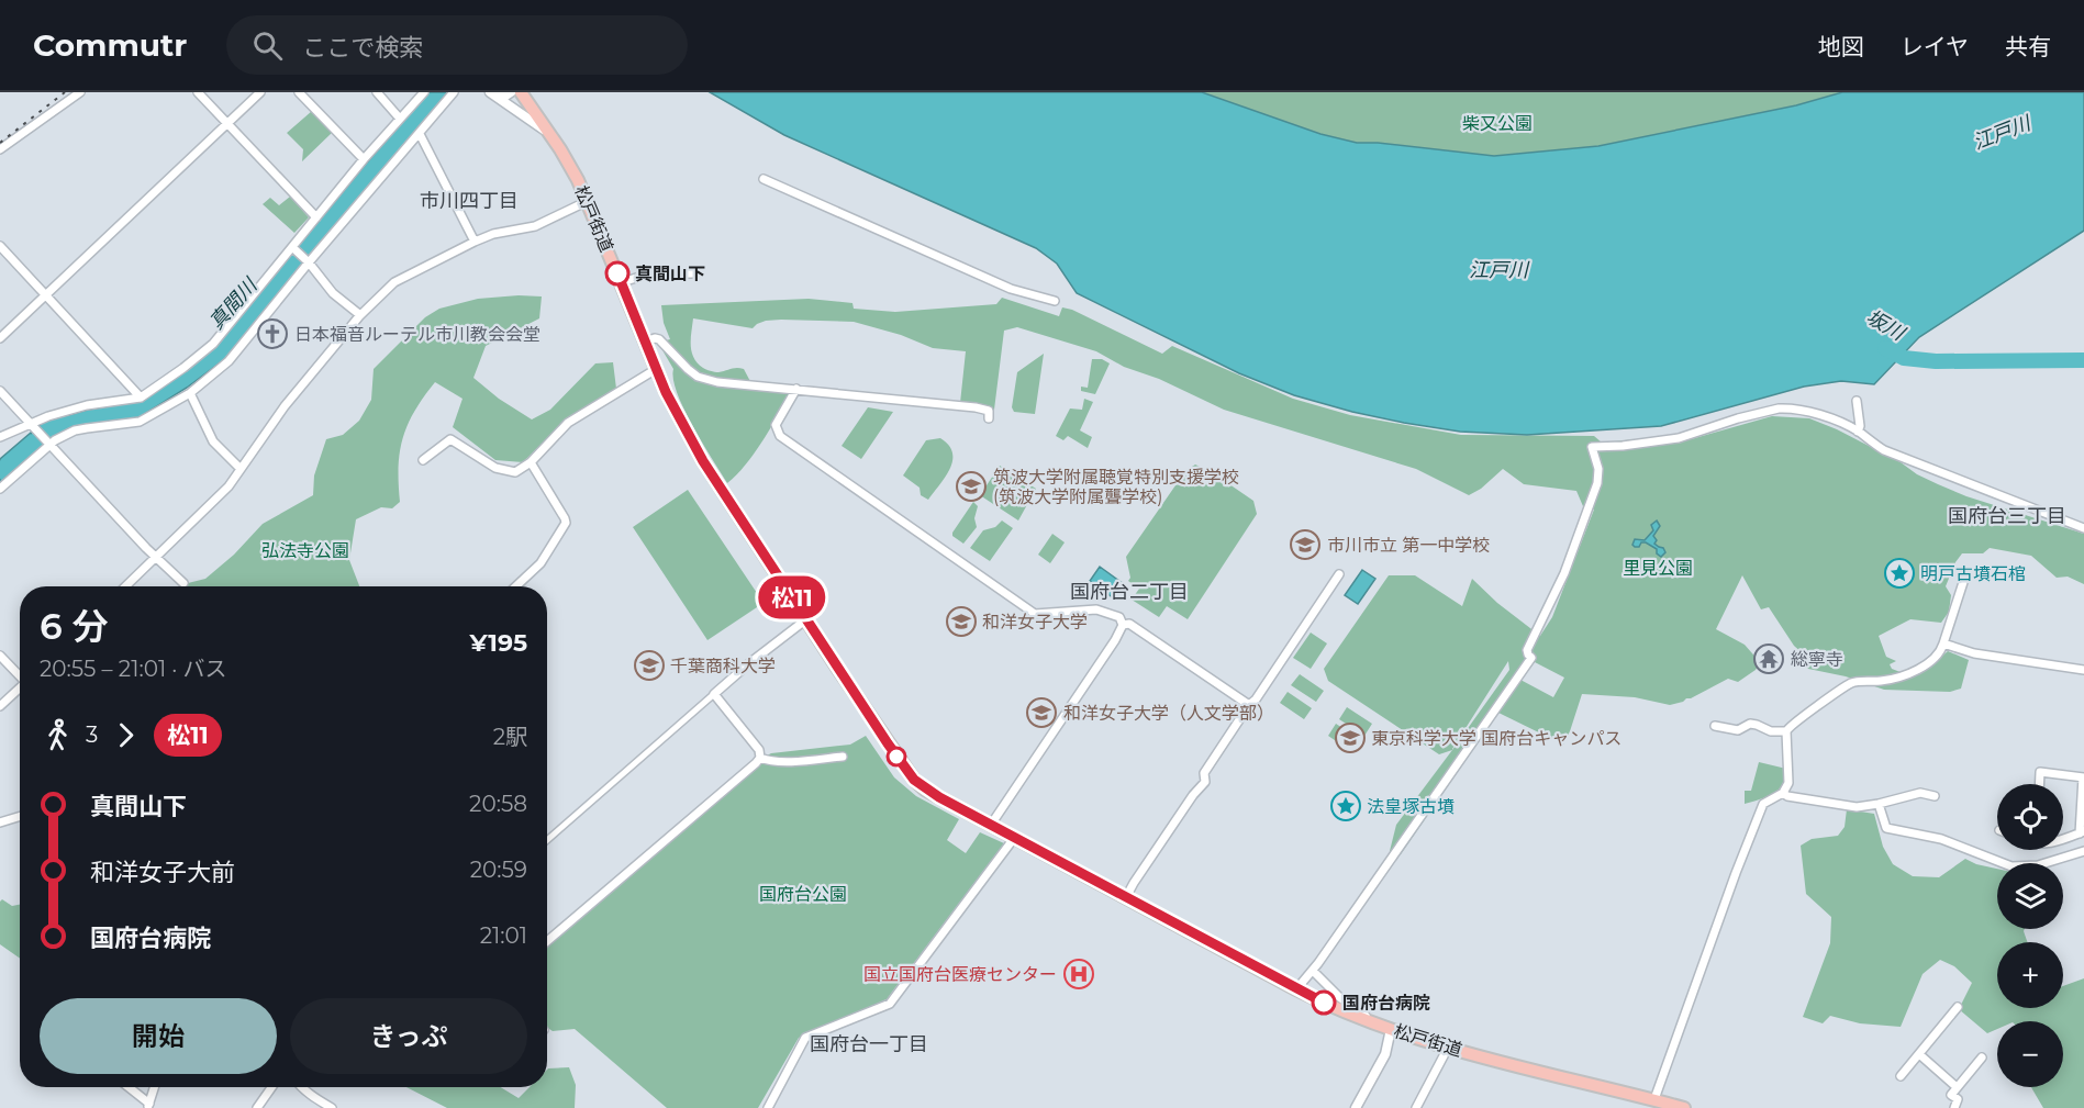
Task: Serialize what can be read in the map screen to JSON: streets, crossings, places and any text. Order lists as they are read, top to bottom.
{
  "streets": {
    "main road": ["松戸街道"]
  },
  "districts": [
    "市川四丁目",
    "国府台三丁目",
    "国府台二丁目",
    "国府台一丁目"
  ],
  "water": ["江戸川", "真間川", "坂川"],
  "parks": [
    "柴又公園",
    "弘法寺公園",
    "里見公園",
    "国府台公園"
  ],
  "places": {
    "other": ["真間山下", "国府台病院"],
    "church": ["日本福音ルーテル市川教会会堂"],
    "school or university": [
      "筑波大学附属聴覚特別支援学校 (筑波大学附属聾学校)",
      "市川市立 第一中学校",
      "和洋女子大学",
      "千葉商科大学",
      "和洋女子大学（人文学部）",
      "東京科学大学 国府台キャンパス"
    ],
    "place": ["明戸古墳石棺", "法皇塚古墳"],
    "temple": ["総寧寺"],
    "hospital": ["国立国府台医療センター"]
  },
  "lines": ["bus line 松11"],
  "page": {
    "header": "Commutr",
    "search": "ここで検索",
    "nav": ["地図", "レイヤ", "共有"],
    "on_map": "松11",
    "heading": ["6 分", "20:55 – 21:01 · バス", "¥195"],
    "legs": ["3", "松11", "2駅"],
    "list": [
      {
        "name": "真間山下",
        "value": "20:58"
      },
      {
        "name": "和洋女子大前",
        "value": "20:59"
      },
      {
        "name": "国府台病院",
        "value": "21:01"
      }
    ],
    "map_buttons": ["+", "−"],
    "buttons": ["開始", "きっぷ"]
  }
}
